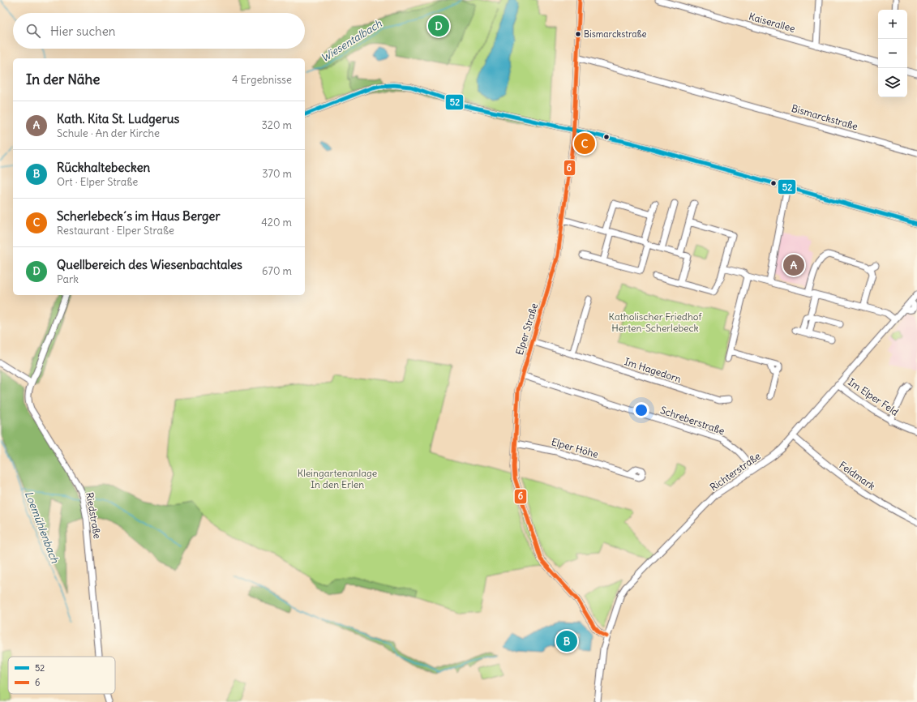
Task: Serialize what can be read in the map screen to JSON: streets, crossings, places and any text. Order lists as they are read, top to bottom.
{
  "streets": {
    "street": [
      "Kaiserallee",
      "Bismarckstraße",
      "Elper Straße",
      "Im Hagedorn",
      "Im Elper Feld",
      "Schreberstraße",
      "Elper Höhe",
      "Richterstraße",
      "Feldmark",
      "Riedstraße"
    ]
  },
  "crossings": [
    ["Bismarckstraße", "Elper Straße"],
    ["Elper Straße", "Im Hagedorn"],
    ["Elper Straße", "Schreberstraße"],
    ["Elper Straße", "Elper Höhe"],
    ["Elper Straße", "Richterstraße"],
    ["Im Elper Feld", "Richterstraße"],
    ["Schreberstraße", "Richterstraße"],
    ["Richterstraße", "Feldmark"]
  ],
  "water": ["Wiesentalbach", "Loemühlenbach"],
  "parks": ["Katholischer Friedhof Herten-Scherlebeck", "Kleingartenanlage In den Erlen"],
  "places": ["Bismarckstraße"],
  "lines": ["transit line 6", "transit line 52"],
  "legend": ["52", "6"],
  "page": {
    "map_buttons": ["+", "−"],
    "search": "Hier suchen",
    "pins": [
      "D",
      "C",
      "A",
      "B"
    ],
    "heading": ["In der Nähe", "4 Ergebnisse"],
    "list": [
      {
        "mark": "A",
        "name": "Kath. Kita St. Ludgerus",
        "note": "Schule · An der Kirche",
        "value": "320 m"
      },
      {
        "mark": "B",
        "name": "Rückhaltebecken",
        "note": "Ort · Elper Straße",
        "value": "370 m"
      },
      {
        "mark": "C",
        "name": "Scherlebeck´s im Haus Berger",
        "note": "Restaurant · Elper Straße",
        "value": "420 m"
      },
      {
        "mark": "D",
        "name": "Quellbereich des Wiesenbachtales",
        "note": "Park",
        "value": "670 m"
      }
    ]
  }
}
